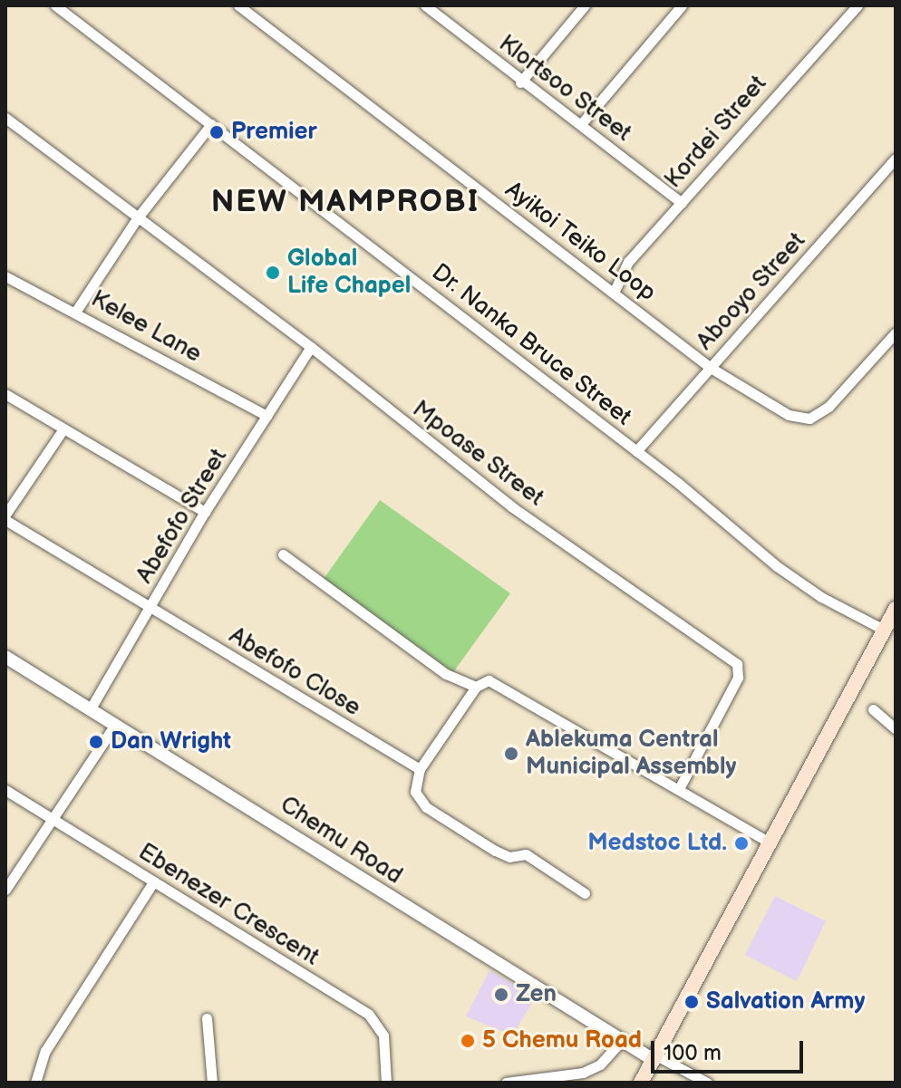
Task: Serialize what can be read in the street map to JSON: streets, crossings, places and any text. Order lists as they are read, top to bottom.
{
  "streets": {
    "street": [
      "Klortsoo Street",
      "Kordei Street",
      "Ayikoi Teiko Loop",
      "Abooyo Street",
      "Kelee Lane",
      "Dr. Nanka Bruce Street",
      "Mpoase Street",
      "Abefofo Street",
      "Abefofo Close",
      "Chemu Road",
      "Ebenezer Crescent"
    ]
  },
  "crossings": [
    ["Klortsoo Street", "Kordei Street"],
    ["Kordei Street", "Ayikoi Teiko Loop"],
    ["Ayikoi Teiko Loop", "Abooyo Street"],
    ["Abooyo Street", "Dr. Nanka Bruce Street"],
    ["Kelee Lane", "Abefofo Street"],
    ["Mpoase Street", "Abefofo Street"],
    ["Abefofo Street", "Abefofo Close"],
    ["Abefofo Street", "Chemu Road"]
  ],
  "districts": ["NEW MAMPROBI"],
  "places": [
    "Premier",
    "Global Life Chapel",
    "Dan Wright",
    "Ablekuma Central Municipal Assembly",
    "Medstoc Ltd.",
    "Zen",
    "Salvation Army",
    "5 Chemu Road"
  ],
  "scale_bar": "100 m"
}
